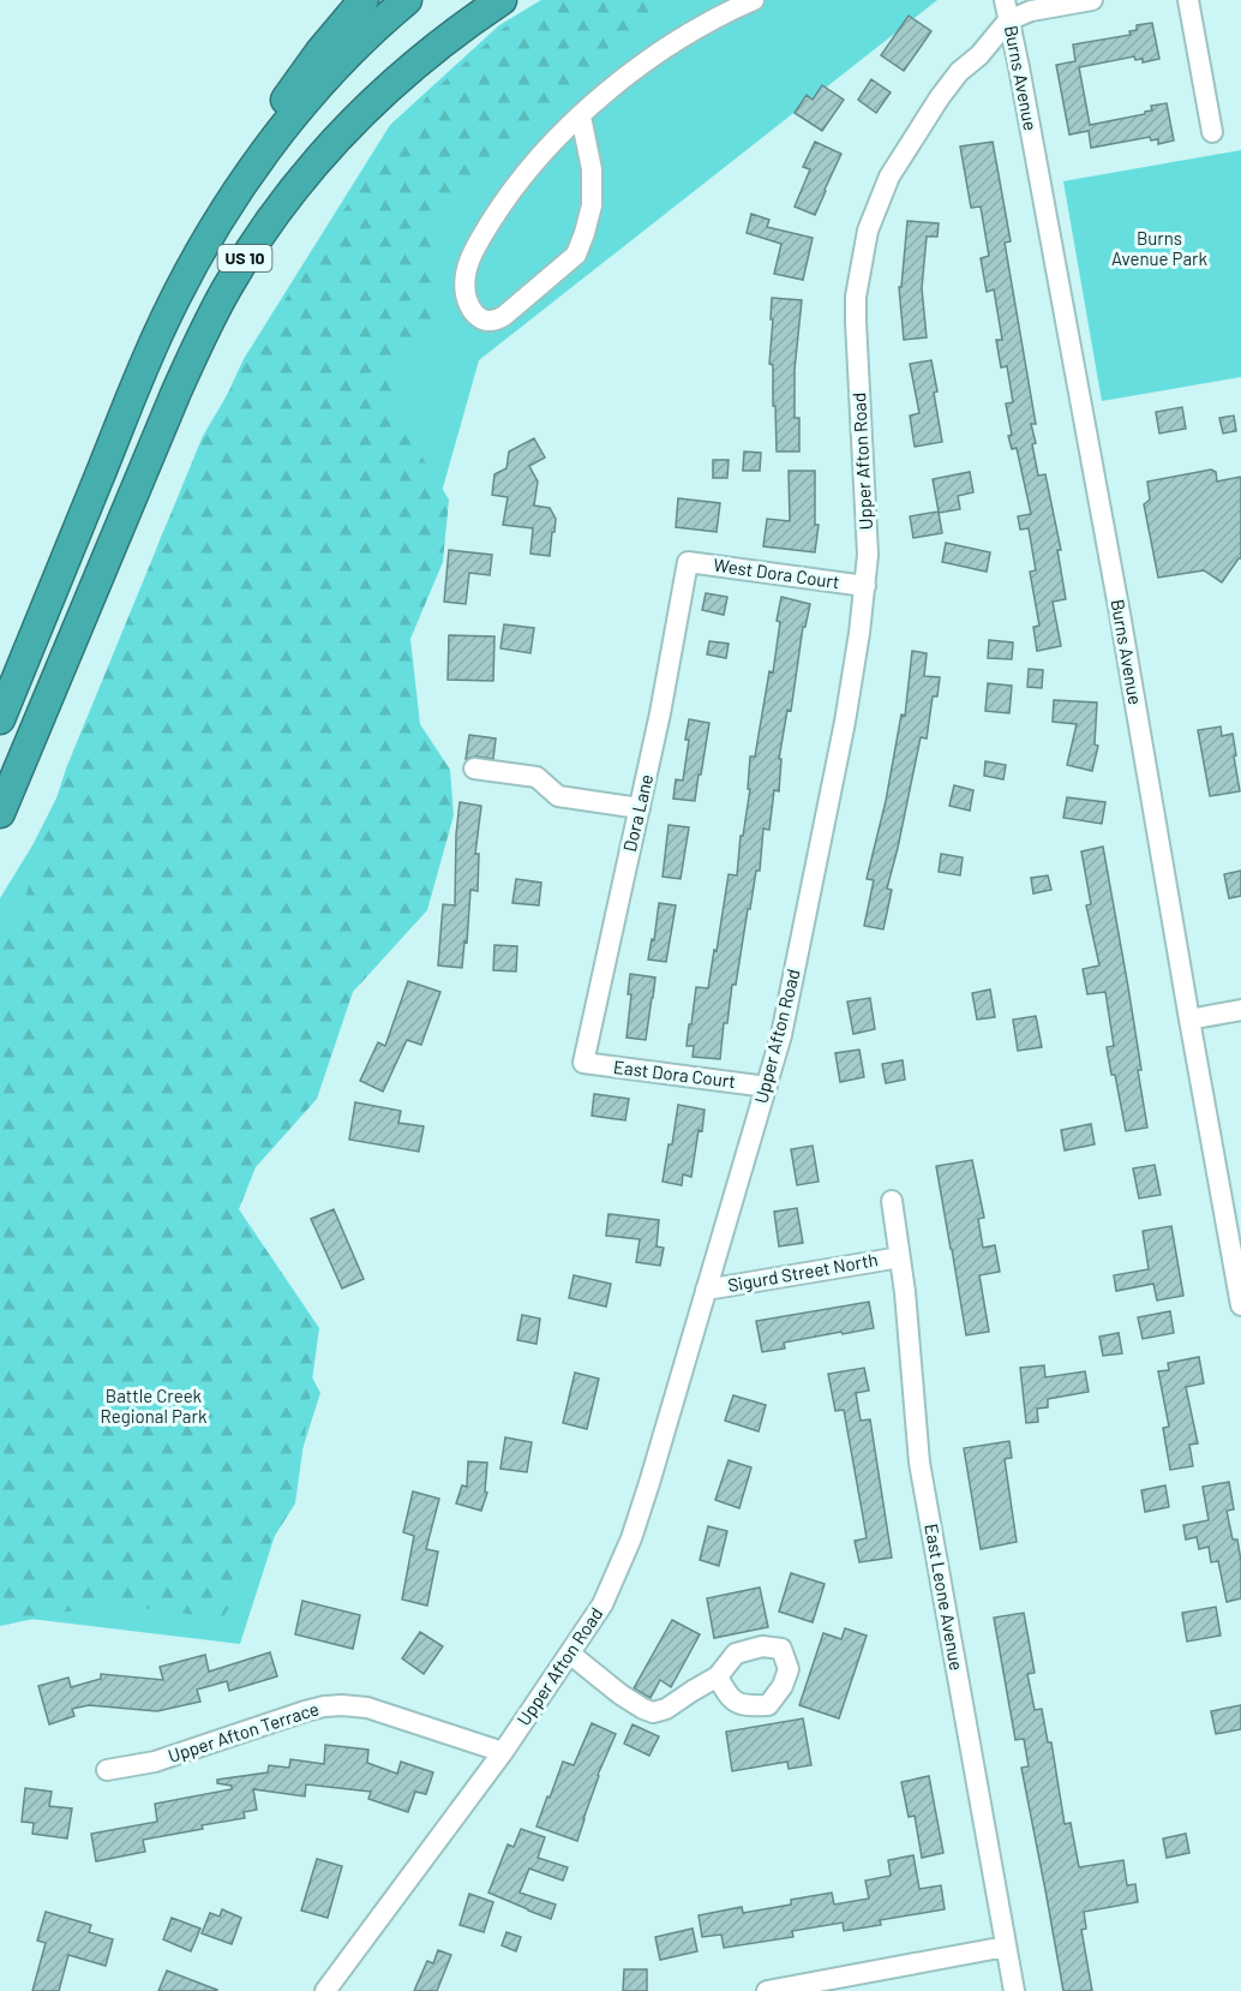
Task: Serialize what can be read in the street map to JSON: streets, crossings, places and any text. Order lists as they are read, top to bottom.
{
  "streets": {
    "highway": ["US 10"],
    "street": [
      "Burns Avenue",
      "Upper Afton Road",
      "West Dora Court",
      "Dora Lane",
      "East Dora Court",
      "Sigurd Street North",
      "East Leone Avenue",
      "Upper Afton Terrace"
    ]
  },
  "crossings": [
    ["Burns Avenue", "Upper Afton Road"],
    ["Upper Afton Road", "West Dora Court"],
    ["Upper Afton Road", "East Dora Court"],
    ["Upper Afton Road", "Sigurd Street North"],
    ["Upper Afton Road", "Upper Afton Terrace"],
    ["West Dora Court", "Dora Lane"],
    ["Dora Lane", "East Dora Court"],
    ["Sigurd Street North", "East Leone Avenue"]
  ],
  "parks": ["Burns Avenue Park", "Battle Creek Regional Park"]
}
